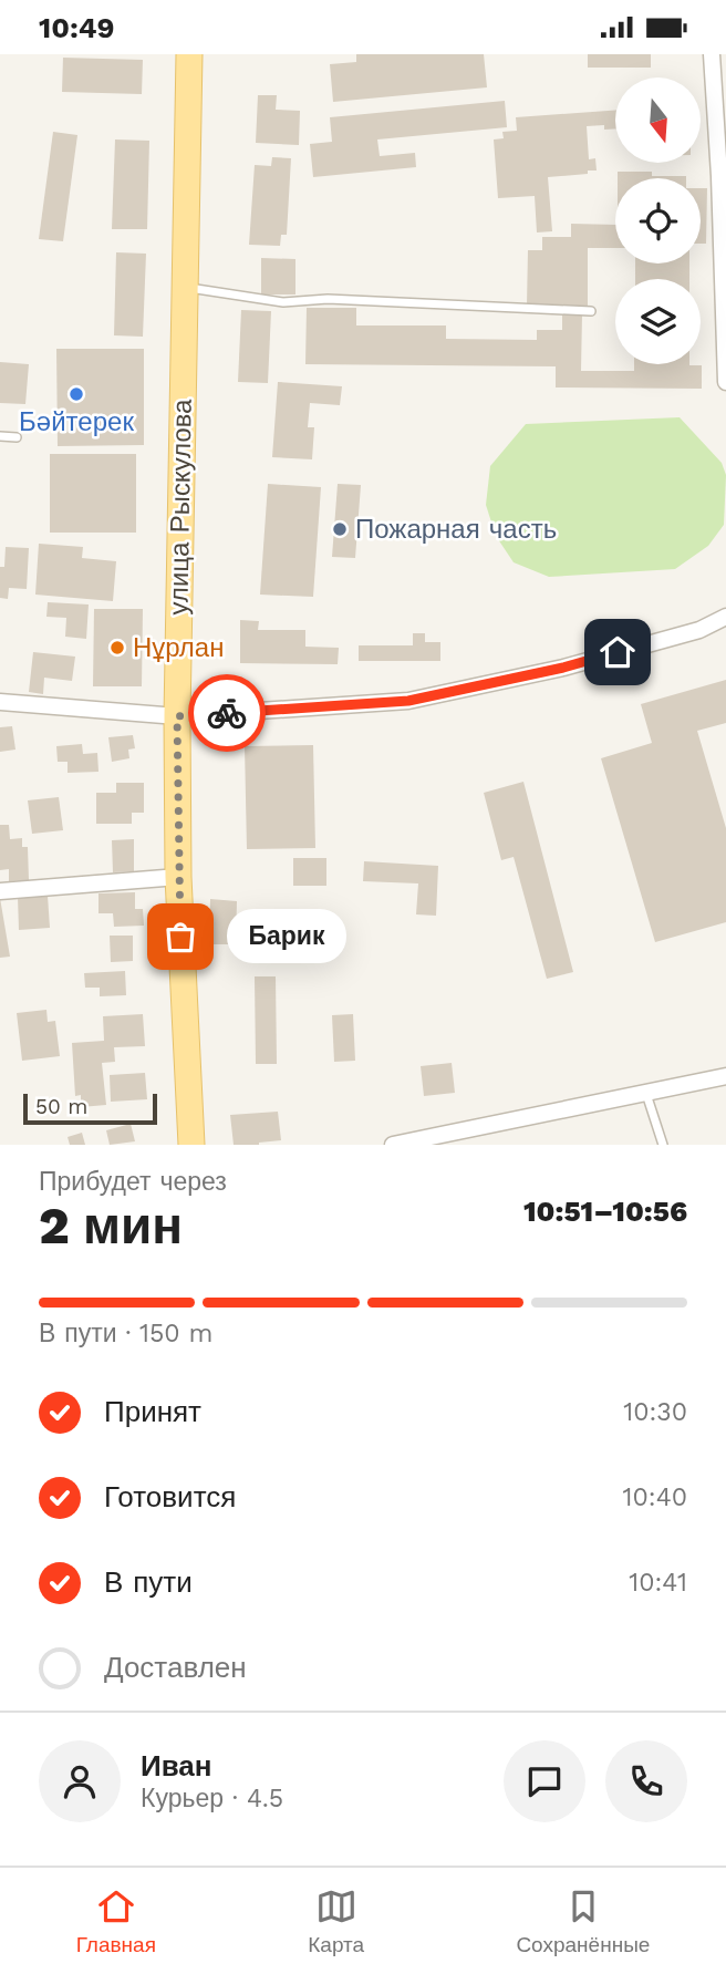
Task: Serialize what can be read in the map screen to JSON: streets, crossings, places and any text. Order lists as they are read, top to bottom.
{
  "streets": {
    "main road": ["улица Рыскулова"]
  },
  "places": [
    "Бәйтерек",
    "Пожарная часть",
    "Нұрлан",
    "Барик"
  ],
  "scale_bar": "50 m",
  "north": "bottom",
  "page": {
    "status": "10:49",
    "bubble": "Барик",
    "scale": "50 m",
    "heading": ["2 мин", "Прибудет через", "10:51–10:56"],
    "panel": ["Иван", "Курьер · 4.5"],
    "bar": "В пути · 150 m",
    "list": [
      ["Принят", "10:30"],
      ["Готовится", "10:40"],
      ["В пути", "10:41"],
      "Доставлен"
    ],
    "tabs": ["Главная", "Карта", "Сохранённые"]
  }
}
